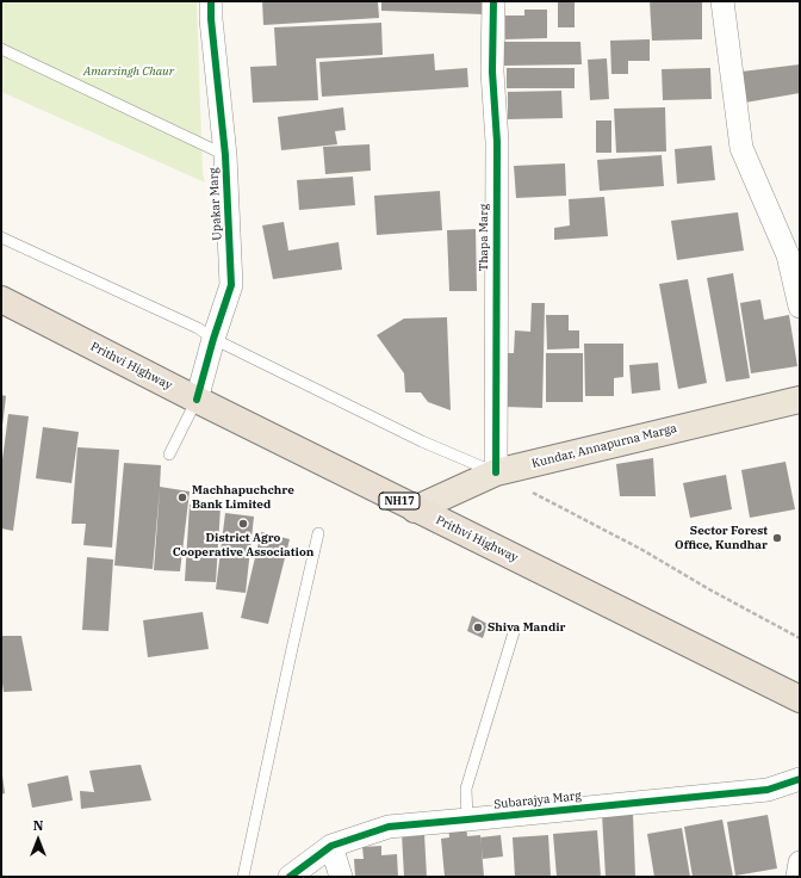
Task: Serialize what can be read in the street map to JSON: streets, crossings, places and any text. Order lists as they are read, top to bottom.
{
  "streets": {
    "highway": ["Prithvi Highway", "NH17"],
    "main road": ["Kundar, Annapurna Marga"],
    "street": ["Upakar Marg", "Thapa Marg", "Subarajya Marg"]
  },
  "crossings": [
    ["Upakar Marg", "Prithvi Highway"],
    ["Thapa Marg", "Kundar, Annapurna Marga"],
    ["Prithvi Highway", "Kundar, Annapurna Marga"]
  ],
  "parks": ["Amarsingh Chaur"],
  "places": [
    "Machhapuchchre Bank Limited",
    "District Agro Cooperative Association",
    "Sector Forest Office, Kundhar",
    "Shiva Mandir"
  ],
  "north": "top"
}
